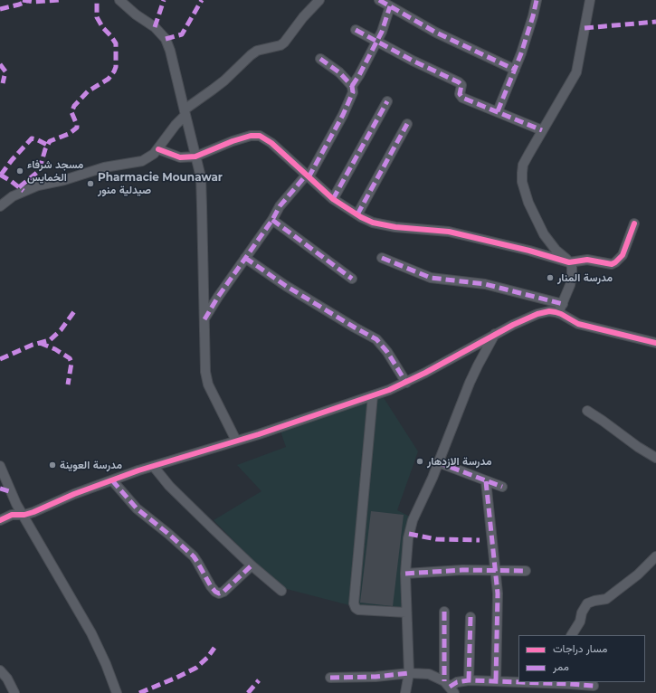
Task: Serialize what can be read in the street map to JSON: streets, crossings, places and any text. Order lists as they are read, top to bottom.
{
  "places": [
    "مسجد شرفاء الخمايس",
    "Pharmacie Mounawar صيدلية منور",
    "مدرسة المنار",
    "مدرسة الازدهار",
    "مدرسة العوينة"
  ],
  "legend": ["مسار دراجات", "ممر"]
}
